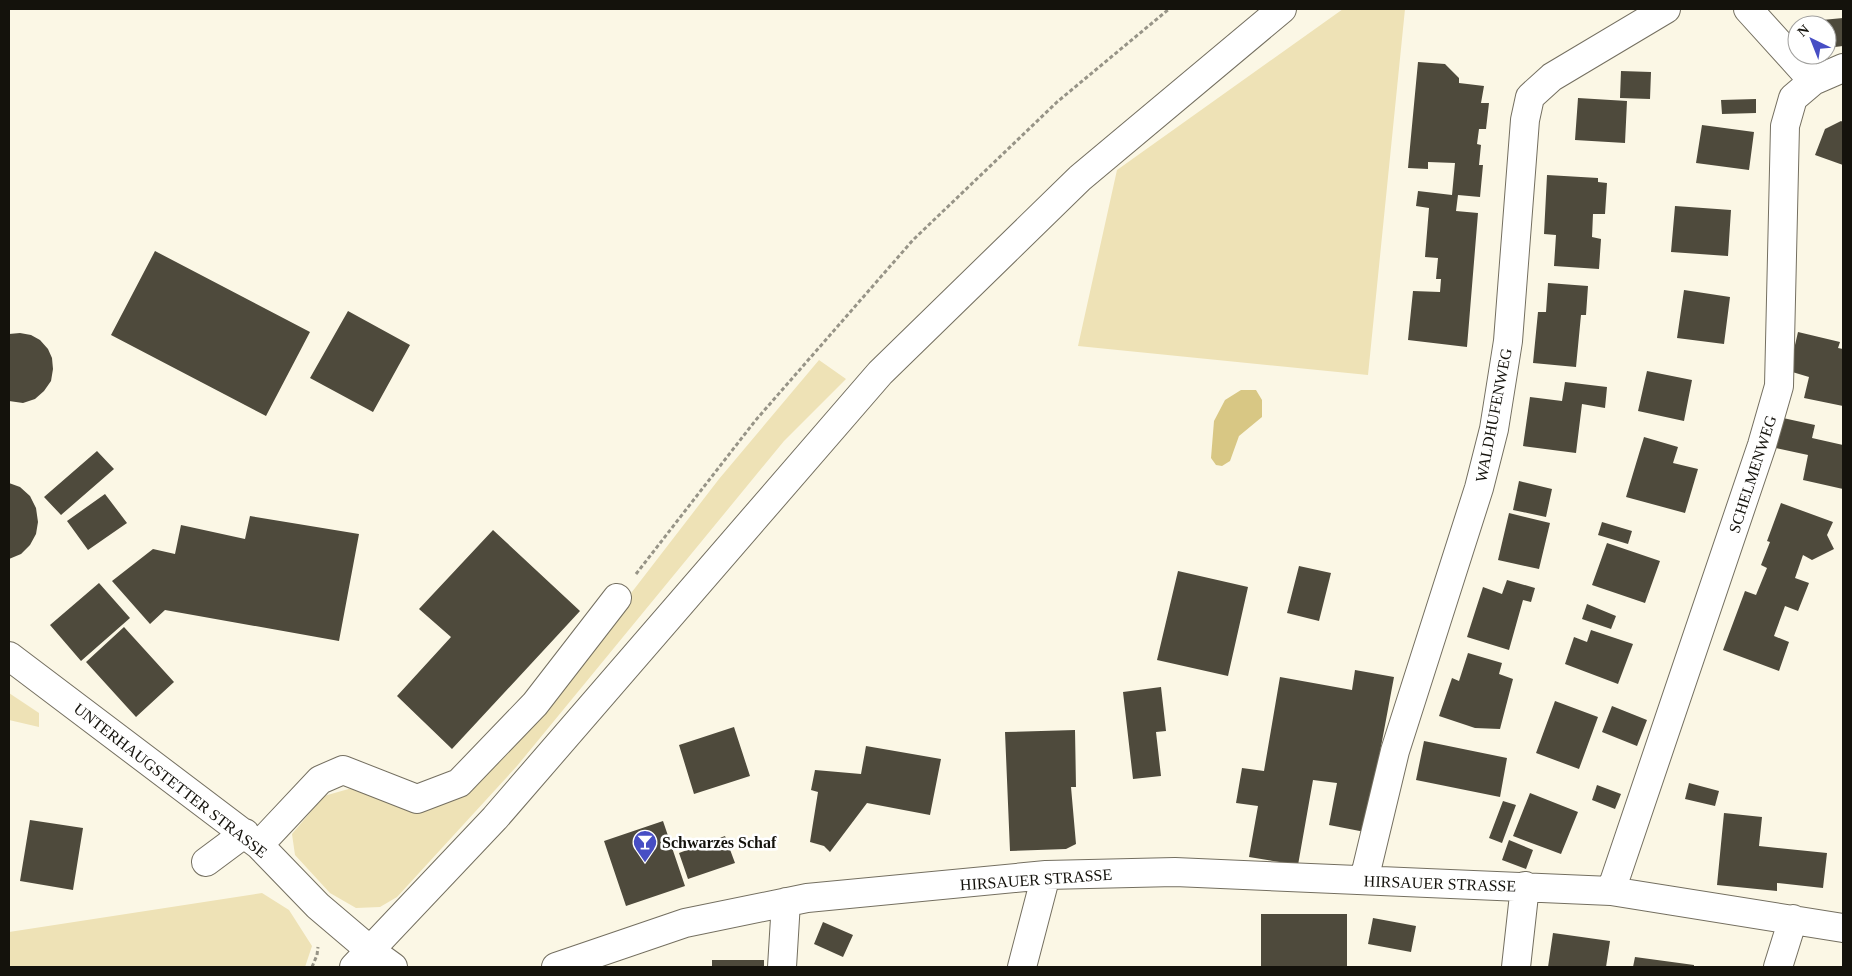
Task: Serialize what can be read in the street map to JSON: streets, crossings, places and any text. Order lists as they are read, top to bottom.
{
  "streets": {
    "street": [
      "WALDHUFENWEG",
      "SCHELMENWEG",
      "UNTERHAUGSTETTER STRASSE",
      "HIRSAUER STRASSE"
    ]
  },
  "crossings": [
    ["WALDHUFENWEG", "HIRSAUER STRASSE"],
    ["SCHELMENWEG", "HIRSAUER STRASSE"]
  ],
  "places": {
    "bar": ["Schwarzes Schaf"]
  },
  "north": "top left"
}
